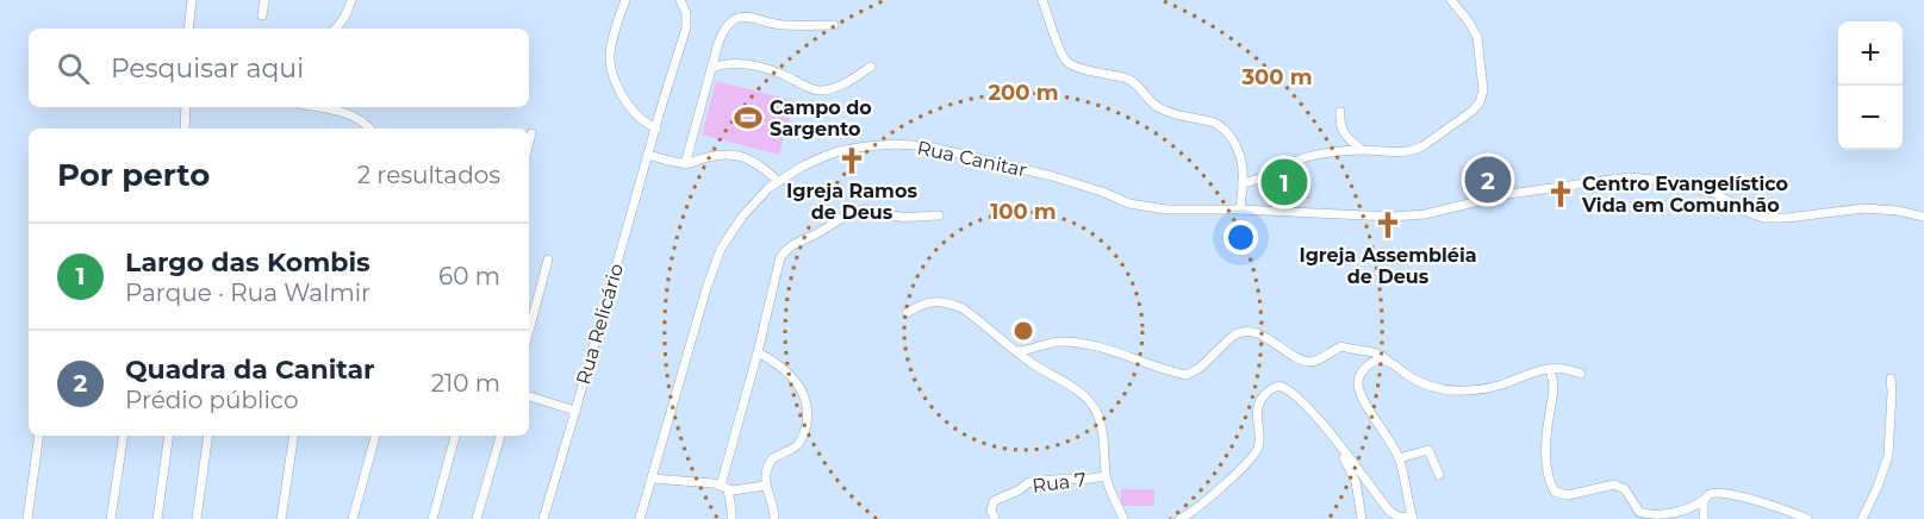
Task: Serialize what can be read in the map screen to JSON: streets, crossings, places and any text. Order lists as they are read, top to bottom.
{
  "streets": {
    "street": ["Rua Canitar", "Rua Relicário", "Rua 7"]
  },
  "places": {
    "sports": ["Campo do Sargento"],
    "church": ["Igreja Ramos de Deus", "Centro Evangelístico Vida em Comunhão", "Igreja Assembléia de Deus"]
  },
  "page": {
    "map_buttons": ["+", "−"],
    "search": "Pesquisar aqui",
    "heading": ["Por perto", "2 resultados"],
    "pins": ["2", "1"],
    "list": [
      {
        "mark": "1",
        "name": "Largo das Kombis",
        "note": "Parque · Rua Walmir",
        "value": "60 m"
      },
      {
        "mark": "2",
        "name": "Quadra da Canitar",
        "note": "Prédio público",
        "value": "210 m"
      }
    ]
  },
  "rings": ["300 m", "200 m", "100 m"]
}
